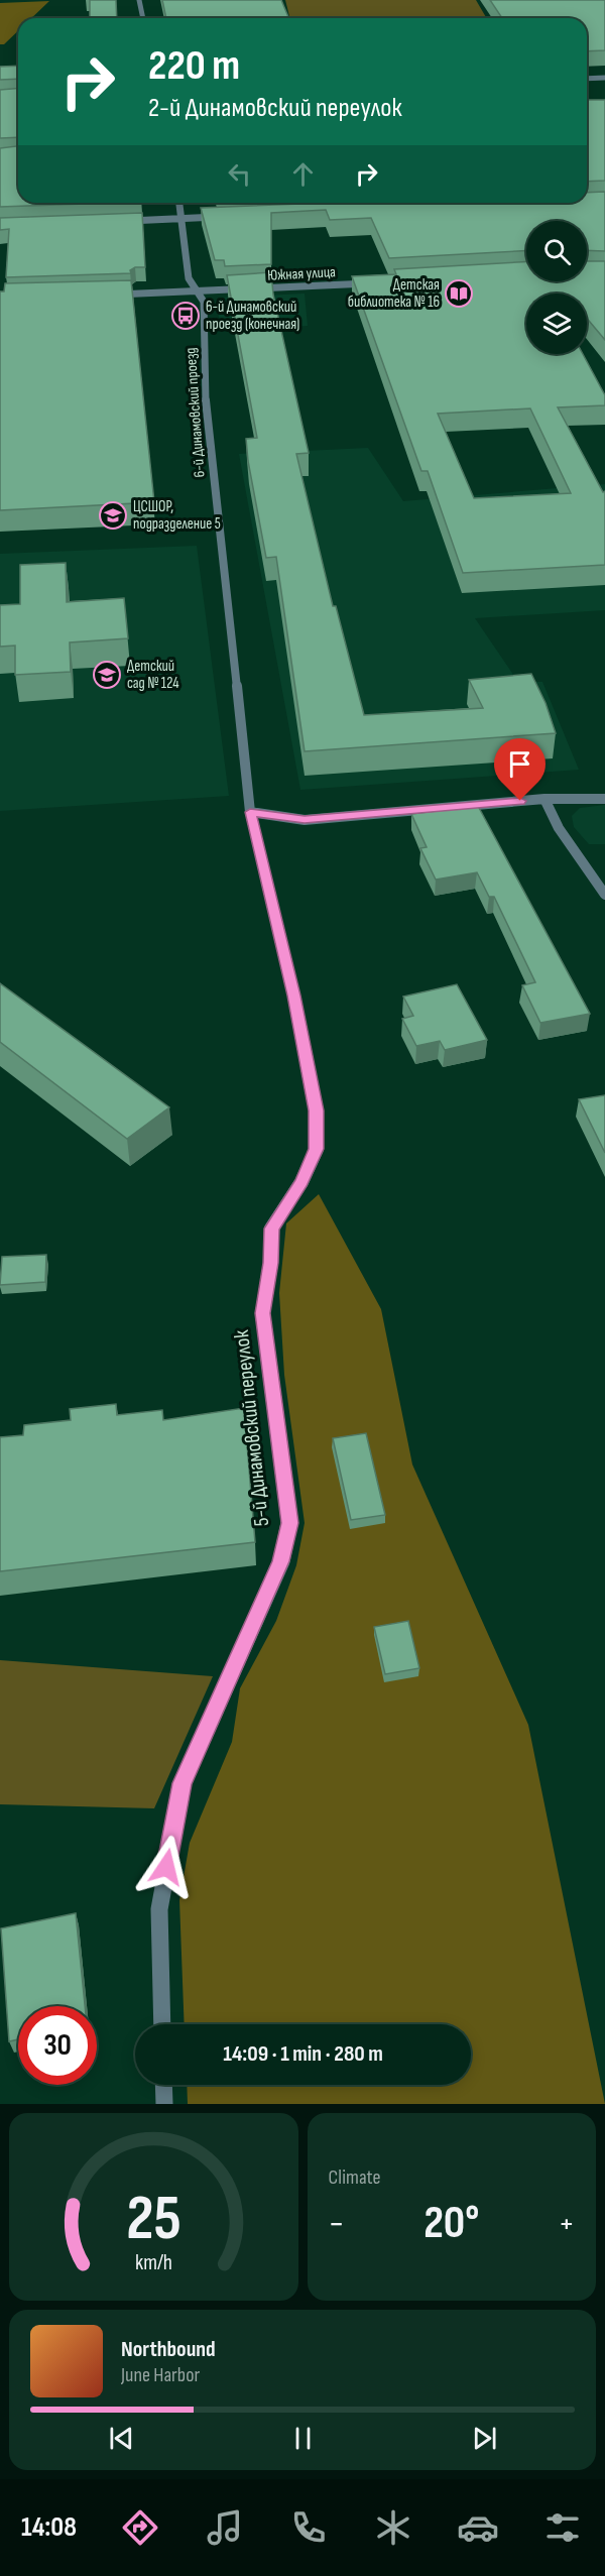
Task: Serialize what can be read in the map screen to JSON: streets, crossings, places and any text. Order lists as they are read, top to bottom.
{
  "streets": {
    "street": ["Южная улица", "6-й Динамовский проезд", "5-й Динамовский переулок"]
  },
  "crossings": [
    ["Южная улица", "6-й Динамовский проезд"],
    ["6-й Динамовский проезд", "5-й Динамовский переулок"]
  ],
  "places": {
    "library": ["Детская библиотека № 16"],
    "bus stop": ["6-й Динамовский проезд (конечная)"],
    "school or university": ["ЦСШОР, подразделение 5", "Детский сад № 124"]
  },
  "page": {
    "turn": ["220 m", "2-й Динамовский переулок"],
    "limit": "30",
    "trip": "14:09 · 1 min · 280 m",
    "tile": "Climate",
    "heat": ["−", "20°", "+"],
    "song": ["Northbound", "June Harbor"],
    "tabs": "14:08",
    "gauge": ["25", "km/h"]
  }
}
